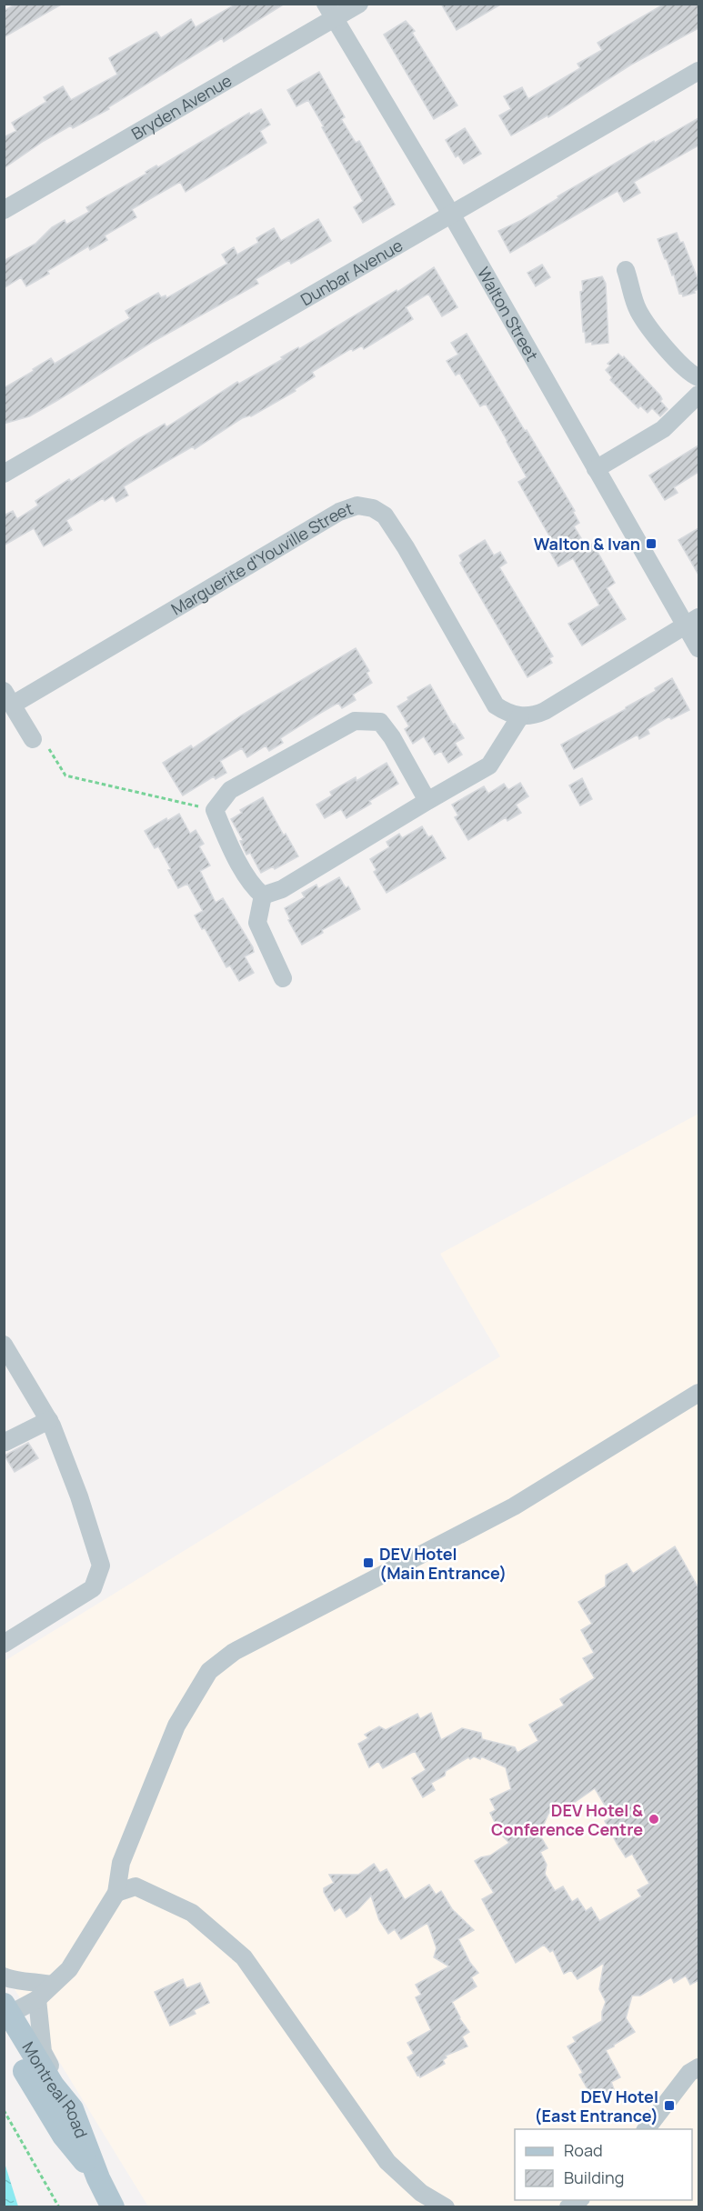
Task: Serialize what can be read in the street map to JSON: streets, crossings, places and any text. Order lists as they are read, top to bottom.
{
  "streets": {
    "main road": ["Montreal Road"],
    "street": [
      "Bryden Avenue",
      "Dunbar Avenue",
      "Walton Street",
      "Marguerite d'Youville Street"
    ]
  },
  "crossings": [
    ["Bryden Avenue", "Walton Street"],
    ["Dunbar Avenue", "Walton Street"]
  ],
  "places": {
    "transit": ["Walton & Ivan", "DEV Hotel (Main Entrance)", "DEV Hotel (East Entrance)"],
    "other": ["DEV Hotel & Conference Centre"]
  },
  "legend": ["Road", "Building"]
}
